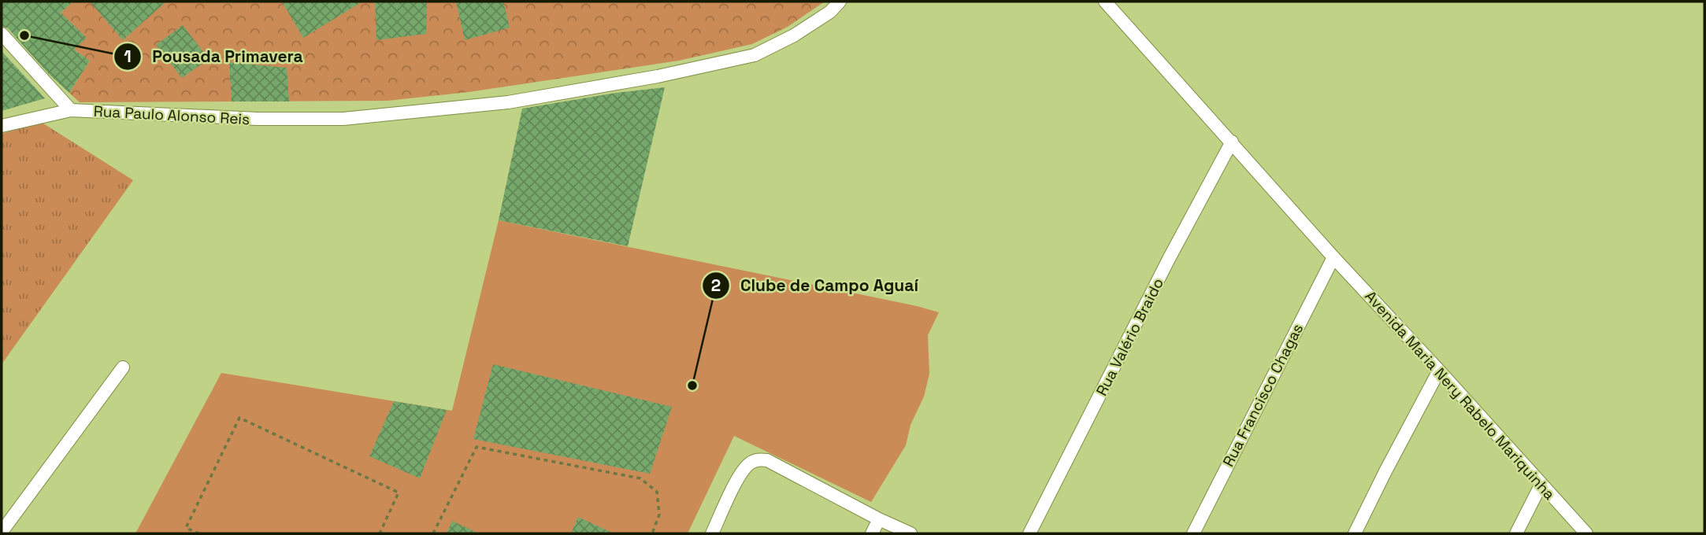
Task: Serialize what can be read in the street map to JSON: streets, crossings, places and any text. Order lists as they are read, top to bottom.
{
  "streets": {
    "street": [
      "Rua Paulo Alonso Reis",
      "Rua Valério Braido",
      "Rua Francisco Chagas",
      "Avenida Maria Nery Rabelo Mariquinha"
    ]
  },
  "crossings": [
    ["Rua Valério Braido", "Avenida Maria Nery Rabelo Mariquinha"],
    ["Rua Francisco Chagas", "Avenida Maria Nery Rabelo Mariquinha"]
  ],
  "places": ["Pousada Primavera", "Clube de Campo Aguaí"]
}
